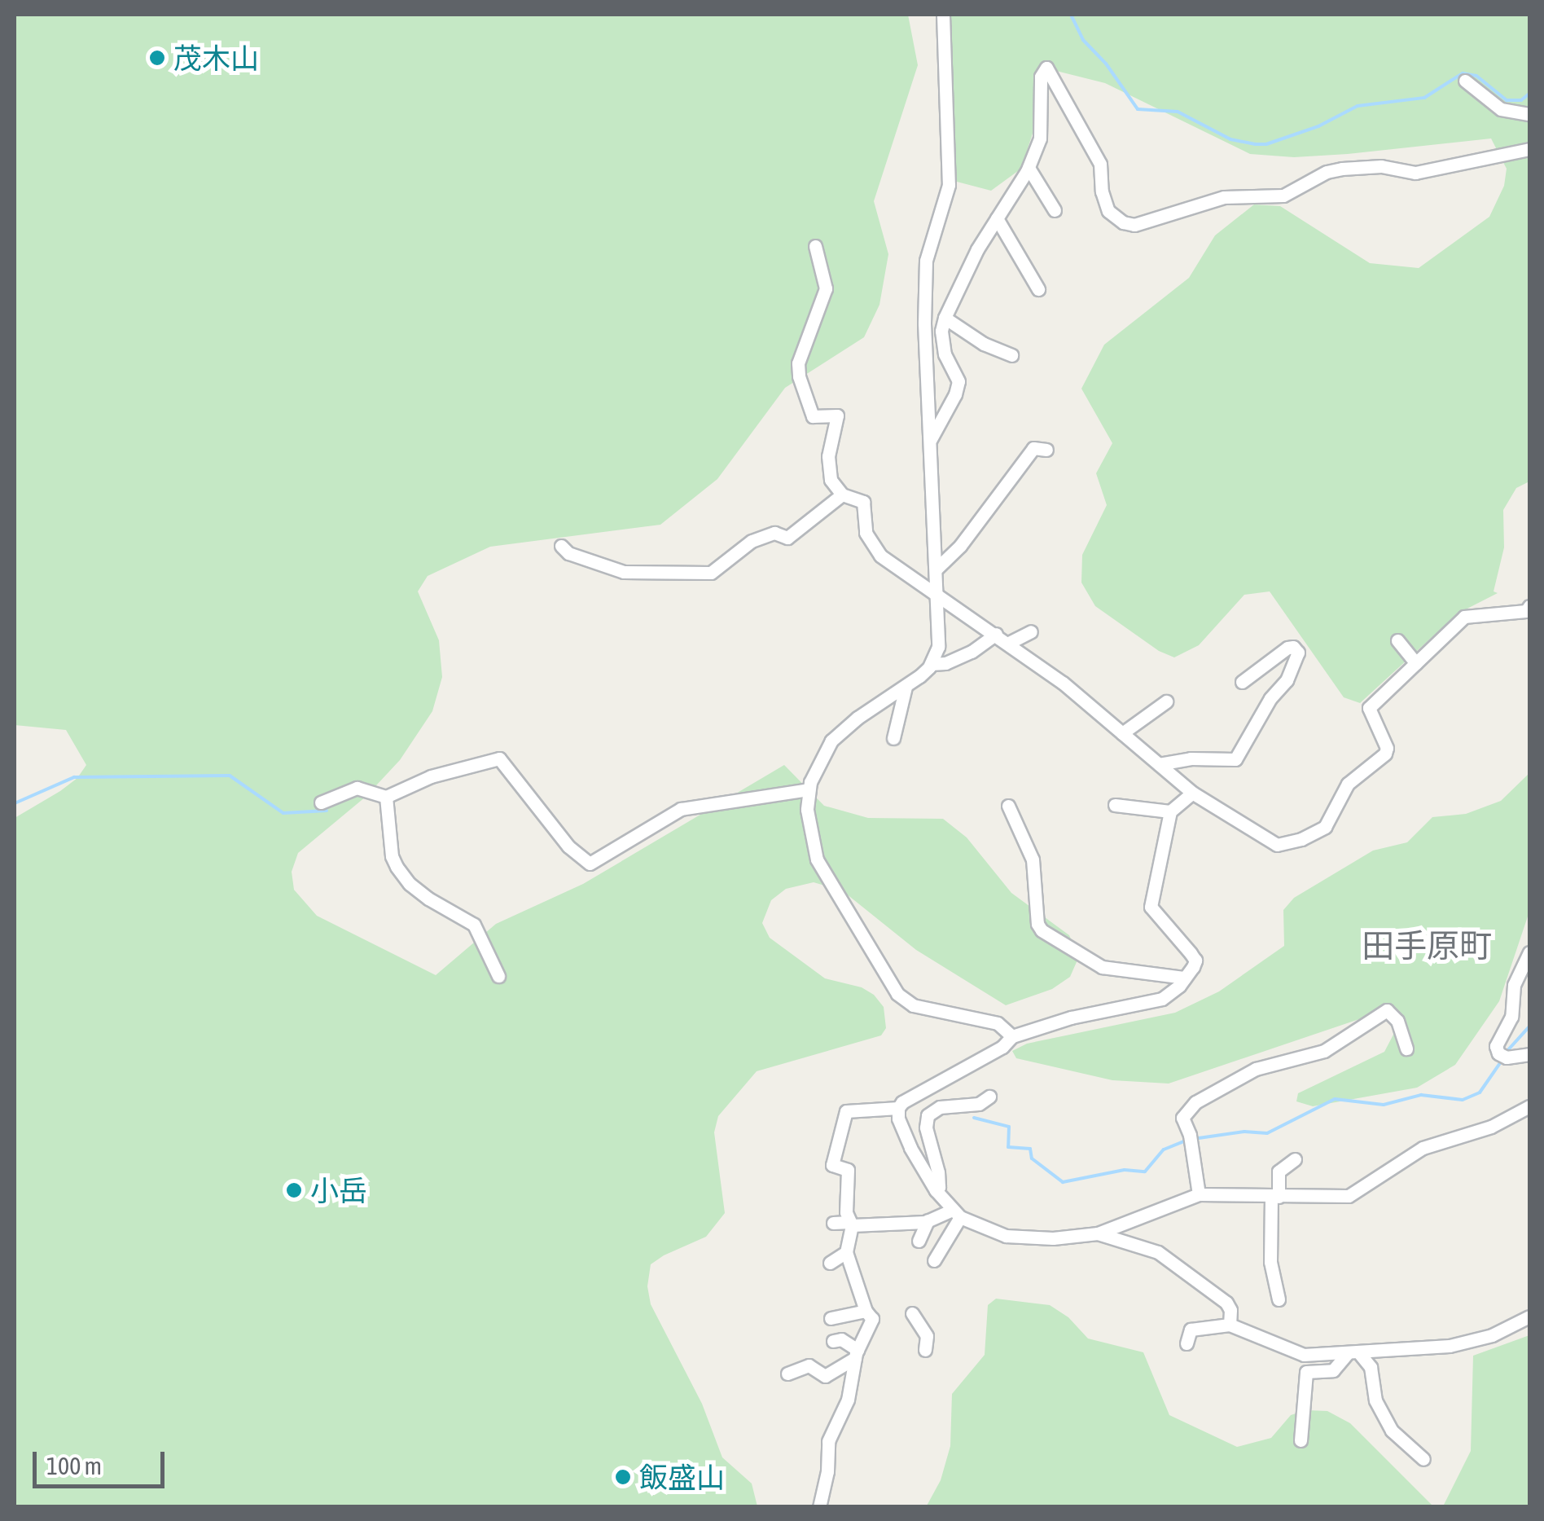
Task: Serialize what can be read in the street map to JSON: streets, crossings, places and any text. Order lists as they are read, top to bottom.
{
  "districts": ["田手原町"],
  "places": ["茂木山", "小岳", "飯盛山"],
  "scale_bar": "100 m"
}
